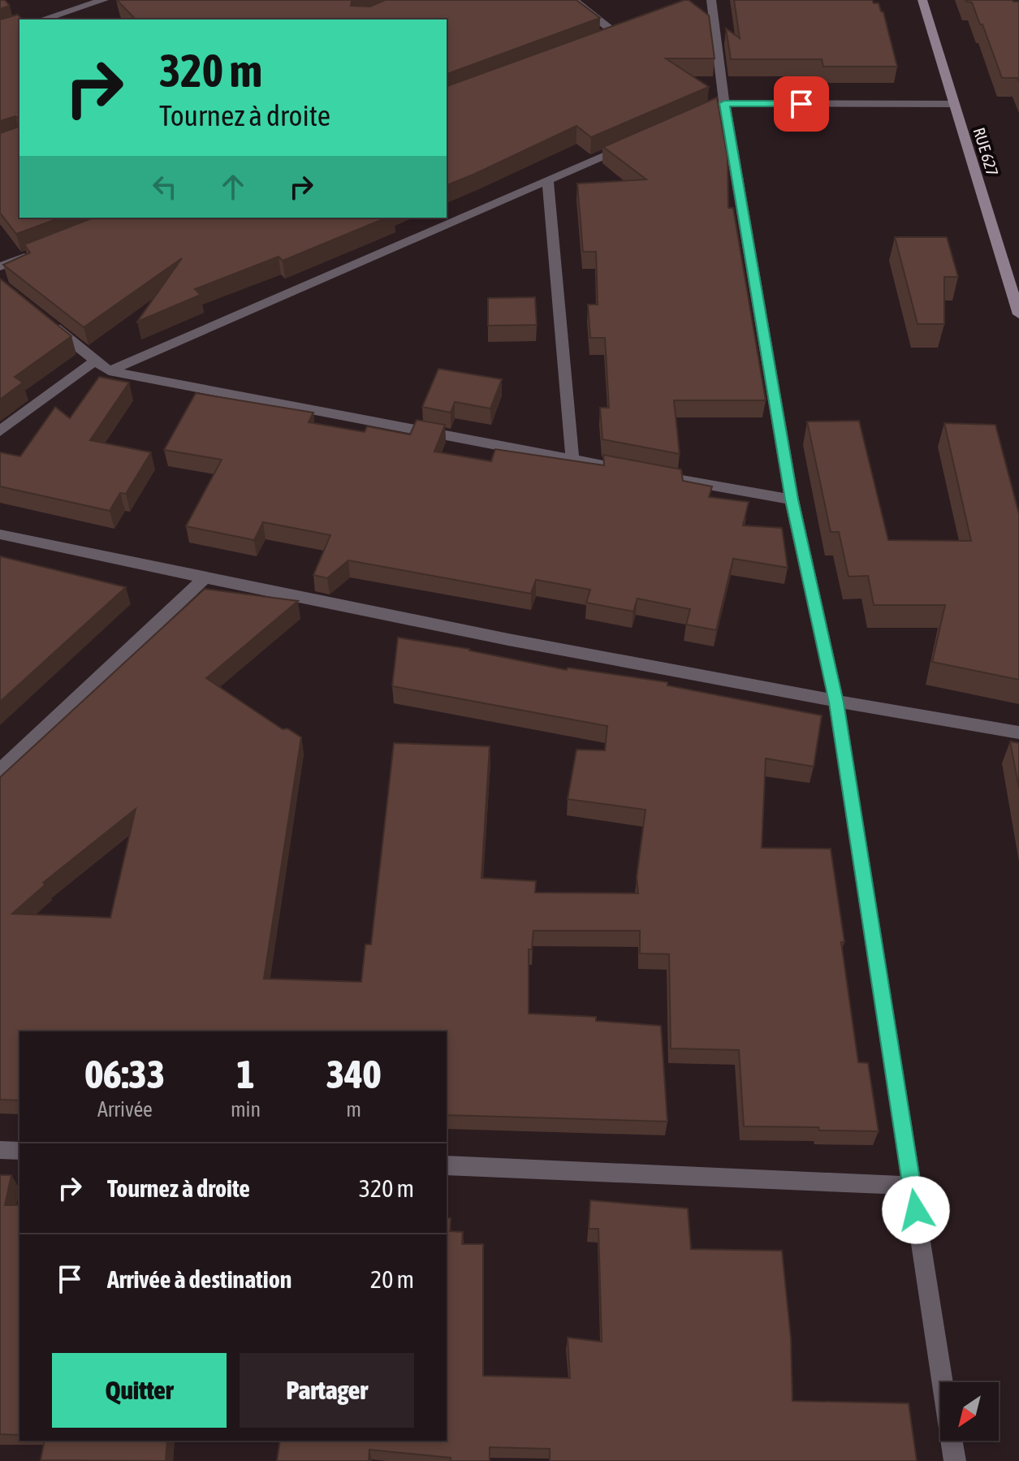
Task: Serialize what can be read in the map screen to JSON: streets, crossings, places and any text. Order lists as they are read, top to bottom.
{
  "streets": {
    "street": ["RUE 627"]
  },
  "north": "bottom left",
  "page": {
    "turn": ["320 m", "Tournez à droite"],
    "eta": [
      "06:33",
      "Arrivée",
      "1",
      "min",
      "340",
      "m"
    ],
    "list": [
      {
        "name": "Tournez à droite",
        "value": "320 m"
      },
      {
        "name": "Arrivée à destination",
        "value": "20 m"
      }
    ],
    "buttons": ["Quitter", "Partager"]
  }
}
